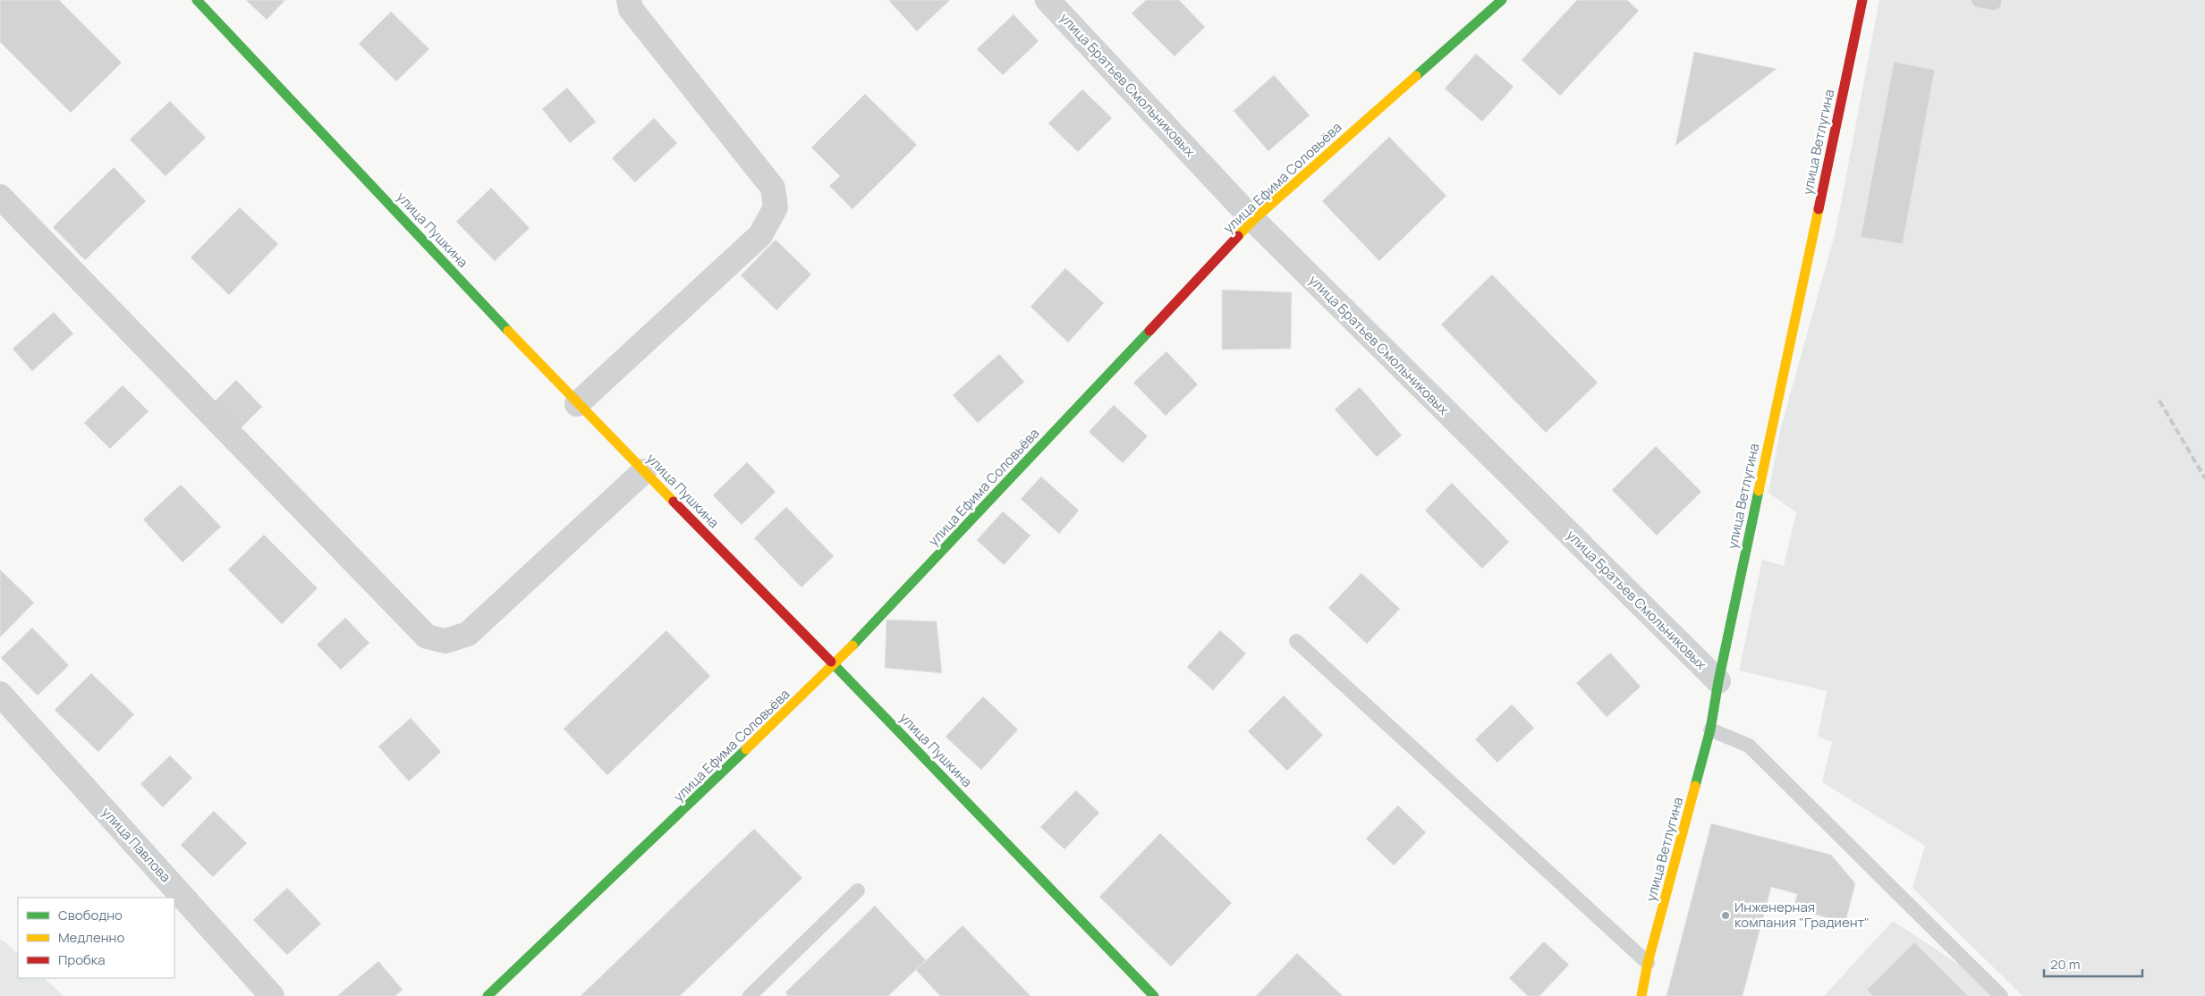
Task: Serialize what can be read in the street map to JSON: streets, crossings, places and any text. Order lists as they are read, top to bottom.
{
  "streets": {
    "street": [
      "улица Братьев Смольниковых",
      "улица Ветлугина",
      "улица Ефима Соловьёва",
      "улица Пушкина",
      "улица Павлова"
    ]
  },
  "crossings": [
    ["улица Братьев Смольниковых", "улица Ветлугина"],
    ["улица Братьев Смольниковых", "улица Ефима Соловьёва"],
    ["улица Ефима Соловьёва", "улица Пушкина"]
  ],
  "places": ["Инженерная компания \"Градиент\""],
  "legend": ["Свободно", "Медленно", "Пробка"],
  "scale_bar": "20 m"
}
